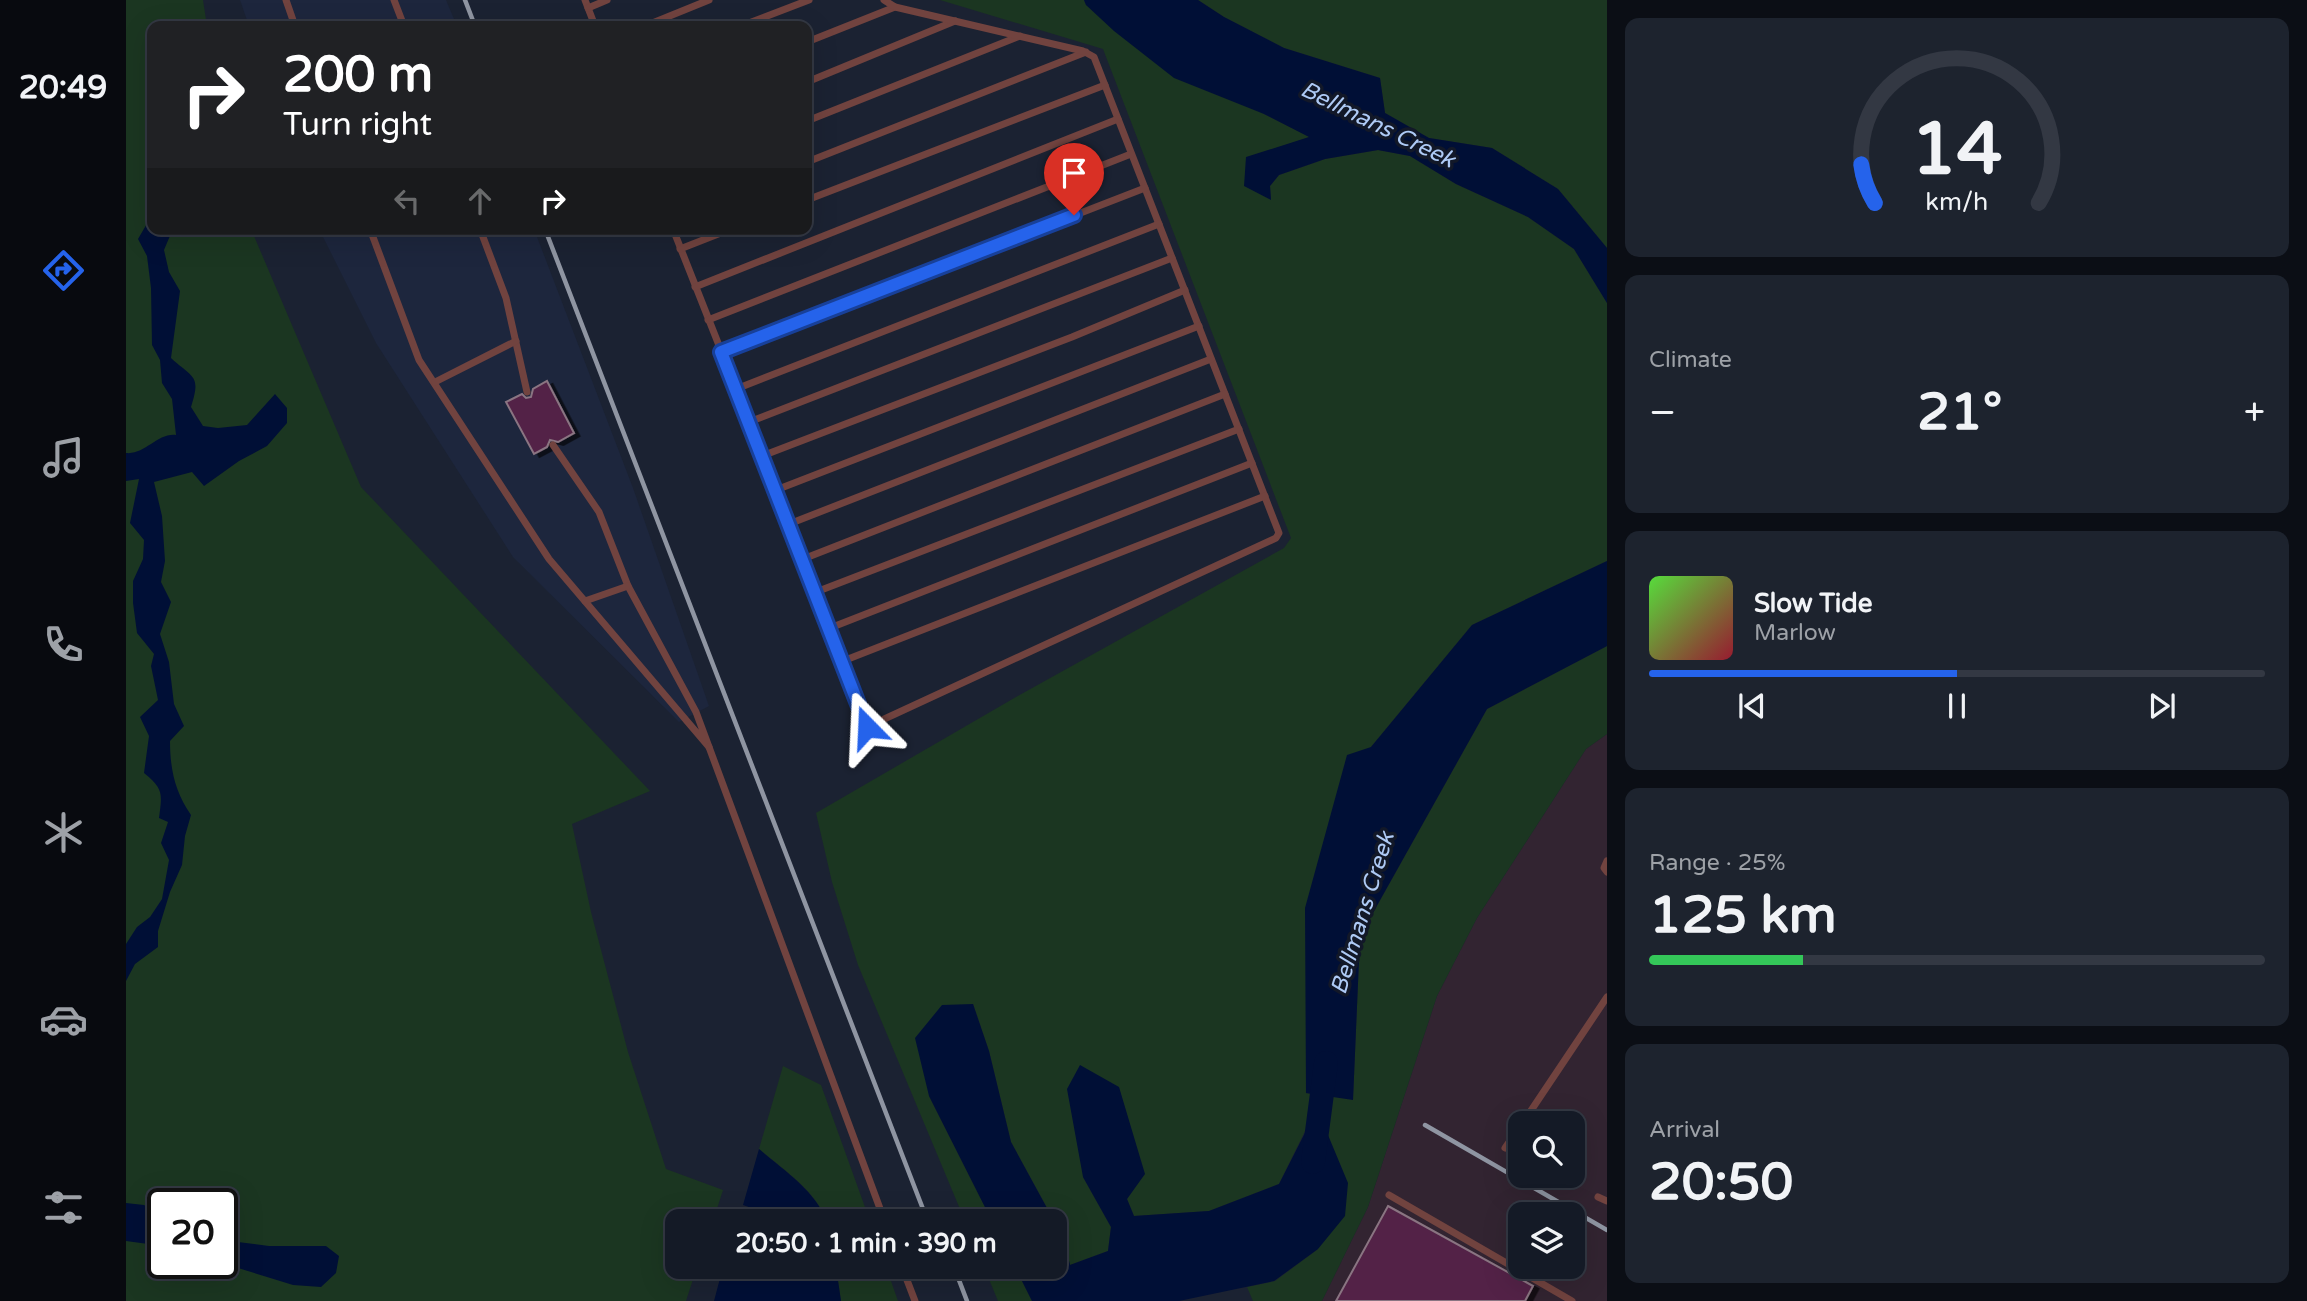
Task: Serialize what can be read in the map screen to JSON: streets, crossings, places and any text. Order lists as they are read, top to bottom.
{
  "water": ["Bellmans Creek"],
  "page": {
    "tabs": "20:49",
    "turn": ["200 m", "Turn right"],
    "tile": [
      "Climate",
      ["Range · 25%", "125 km"],
      ["Arrival", "20:50"]
    ],
    "heat": ["−", "21°", "+"],
    "song": ["Slow Tide", "Marlow"],
    "limit": "20",
    "trip": "20:50 · 1 min · 390 m",
    "gauge": ["14", "km/h"]
  }
}
